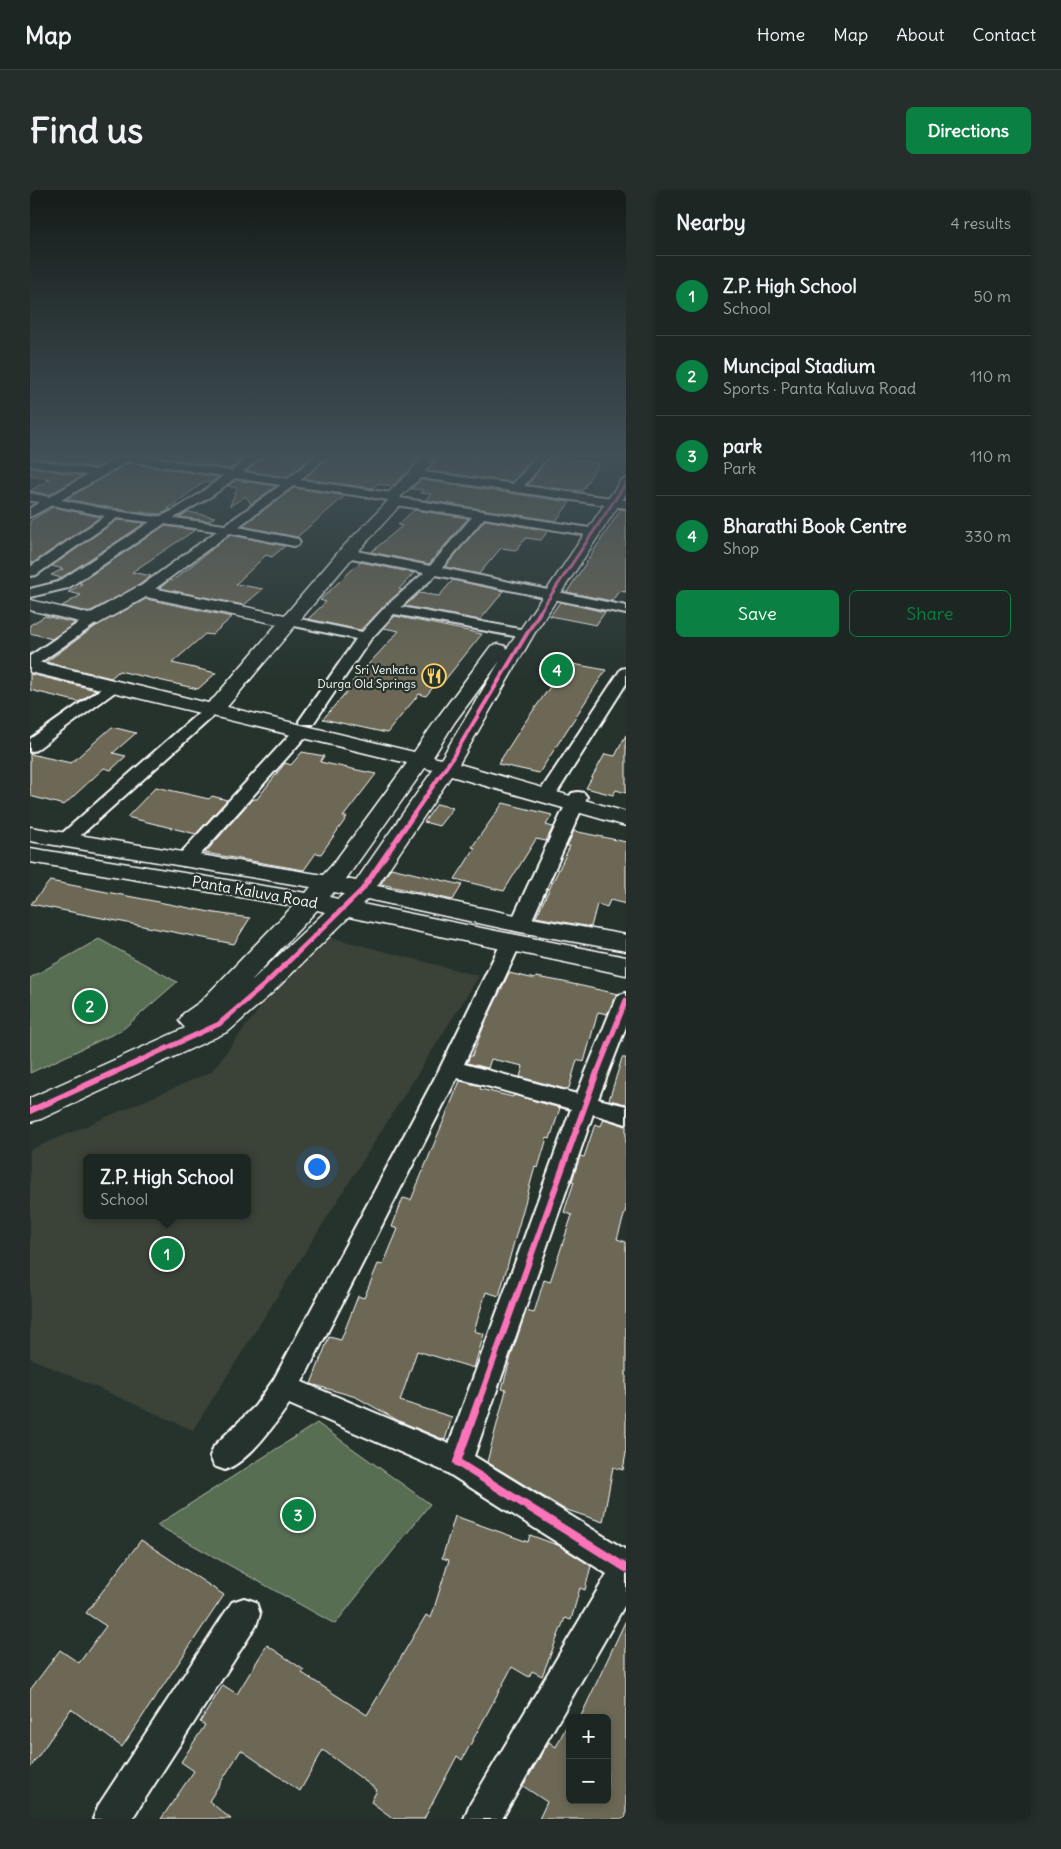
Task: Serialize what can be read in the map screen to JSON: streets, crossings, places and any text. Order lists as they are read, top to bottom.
{
  "streets": {
    "street": ["Panta Kaluva Road"]
  },
  "places": {
    "restaurant": ["Sri Venkata Durga Old Springs"]
  },
  "page": {
    "header": "Map",
    "nav": [
      "Home",
      "Map",
      "About",
      "Contact"
    ],
    "buttons": [
      "Directions",
      ["Save", "Share"]
    ],
    "title": "Find us",
    "heading": ["Nearby", "4 results"],
    "list": [
      {
        "mark": "1",
        "name": "Z.P. High School",
        "note": "School",
        "value": "50 m"
      },
      {
        "mark": "2",
        "name": "Muncipal Stadium",
        "note": "Sports · Panta Kaluva Road",
        "value": "110 m"
      },
      {
        "mark": "3",
        "name": "park",
        "note": "Park",
        "value": "110 m"
      },
      {
        "mark": "4",
        "name": "Bharathi Book Centre",
        "note": "Shop",
        "value": "330 m"
      }
    ],
    "pins": [
      "4",
      "2",
      "1",
      "3"
    ],
    "popup": ["Z.P. High School", "School"],
    "map_buttons": ["+", "−"]
  }
}
